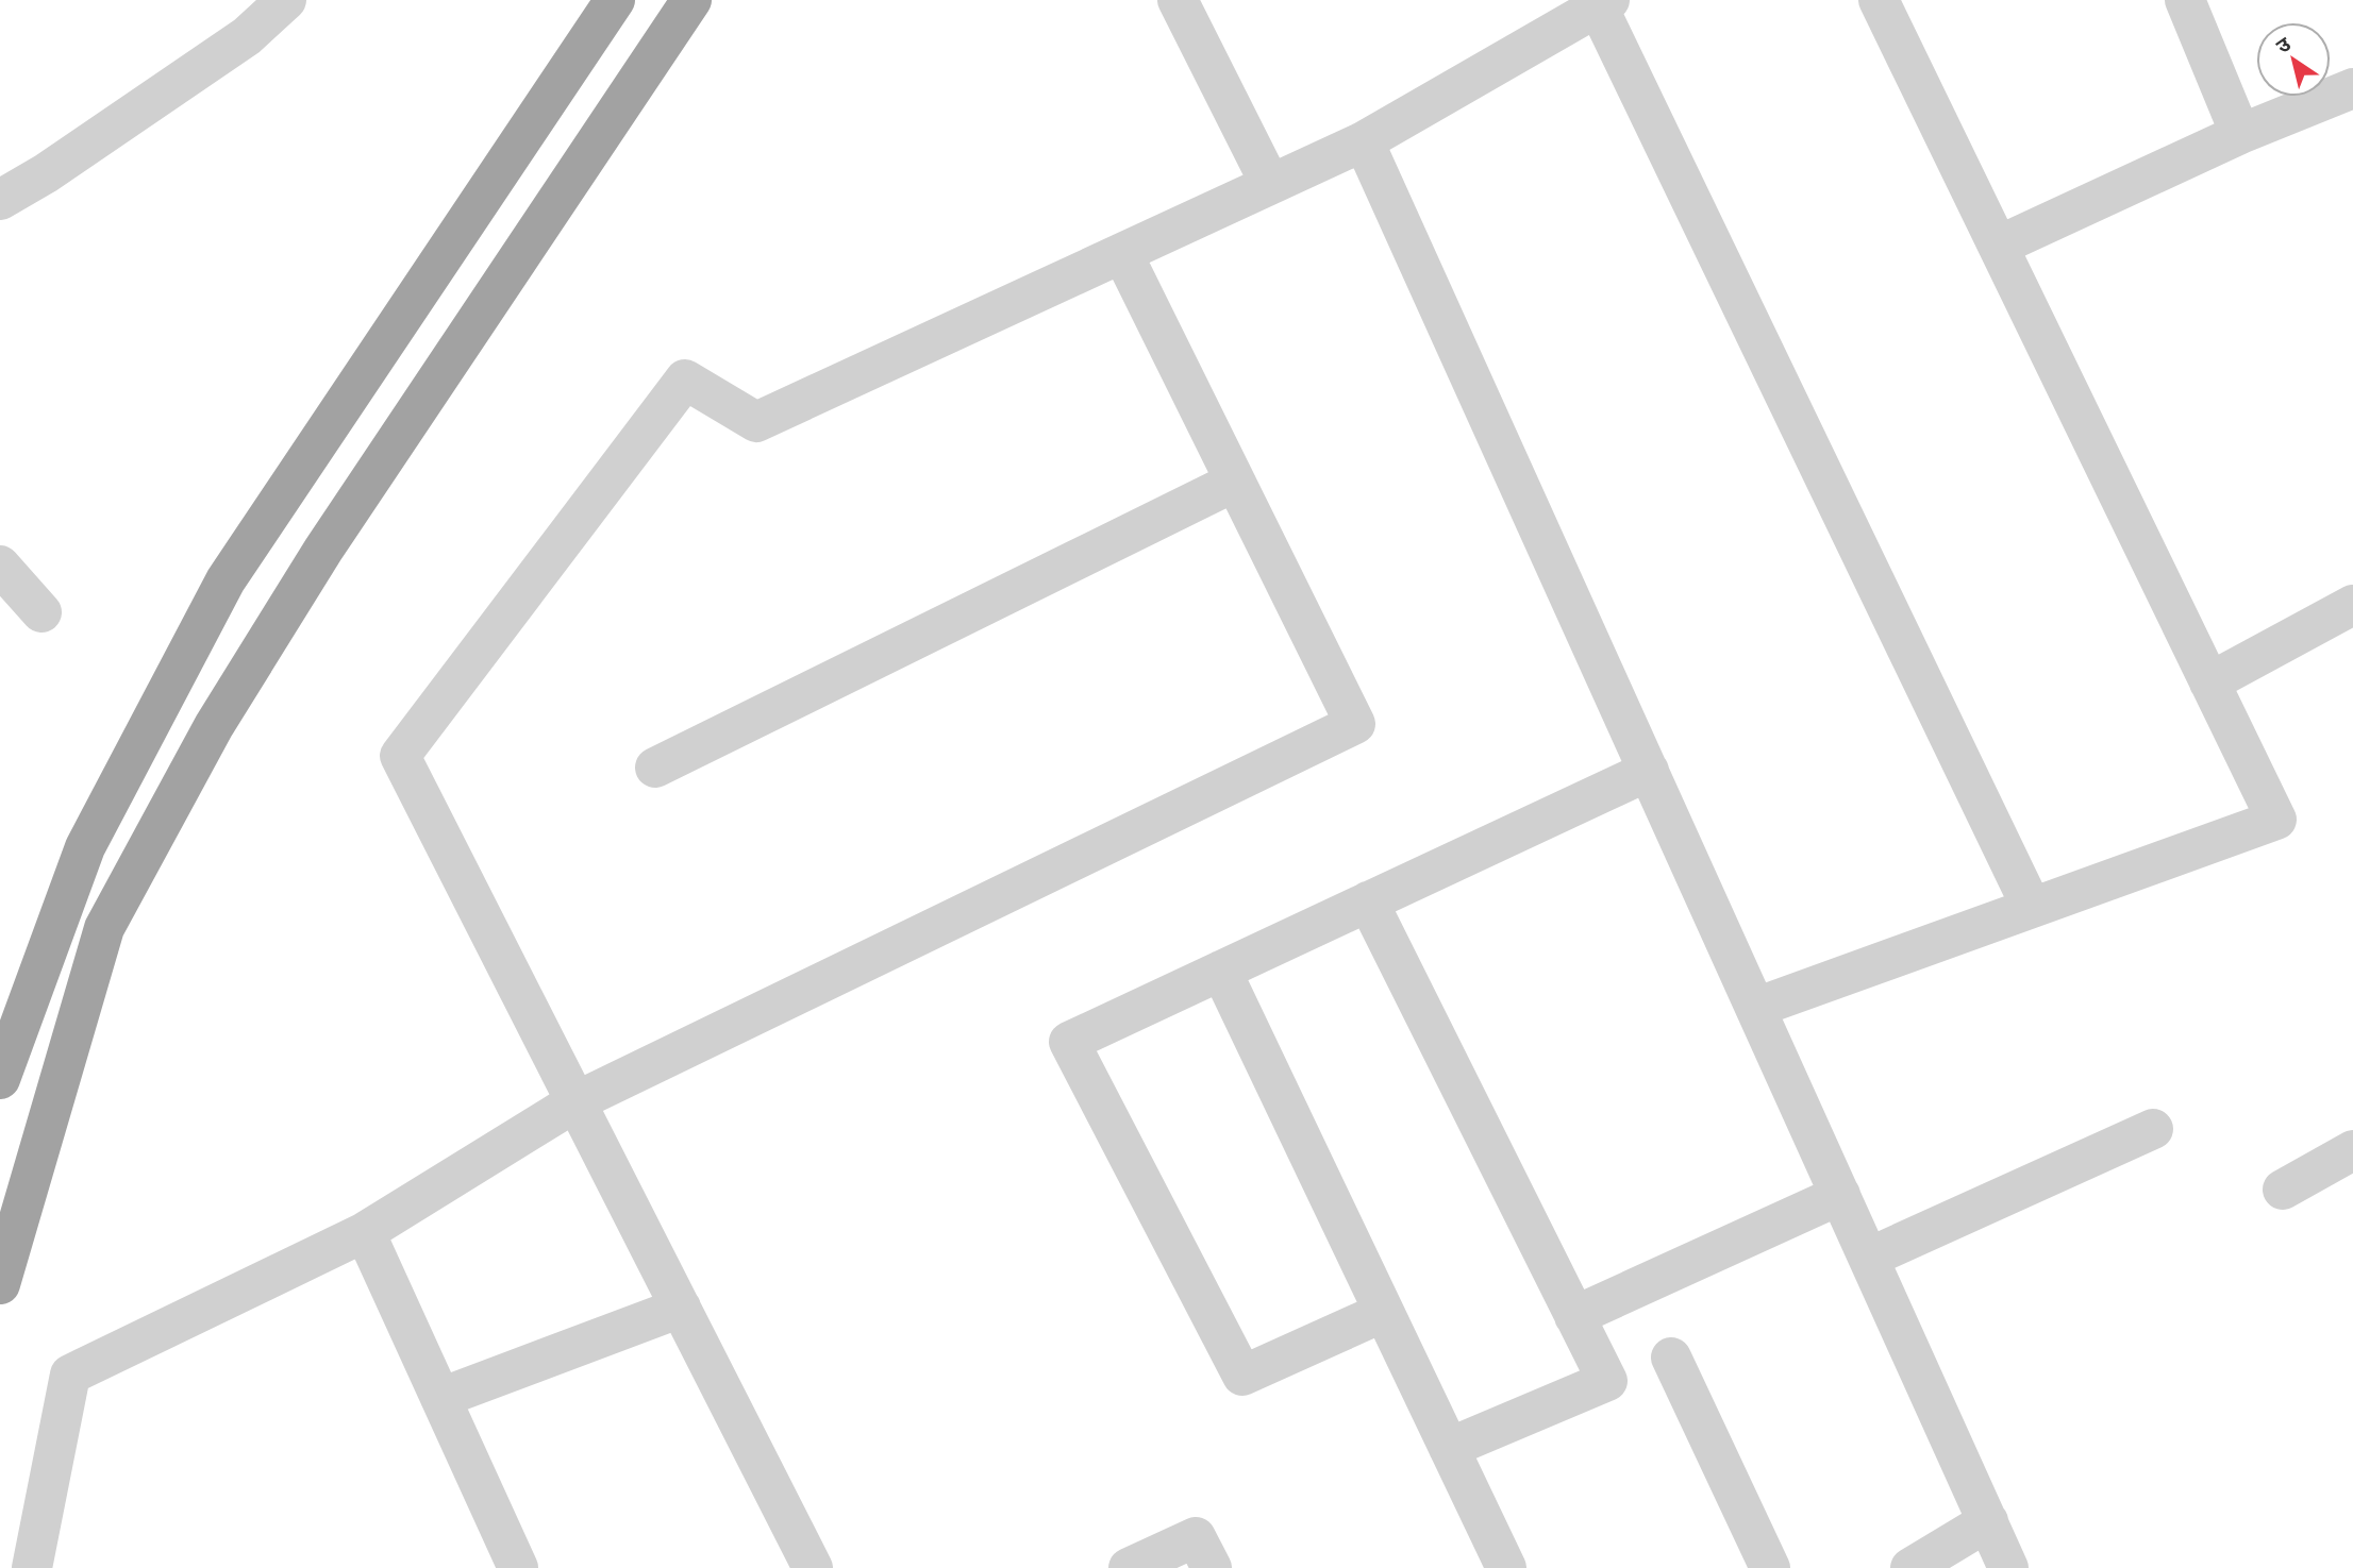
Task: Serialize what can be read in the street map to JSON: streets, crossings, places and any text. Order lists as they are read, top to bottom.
{
  "north": "top left"
}
